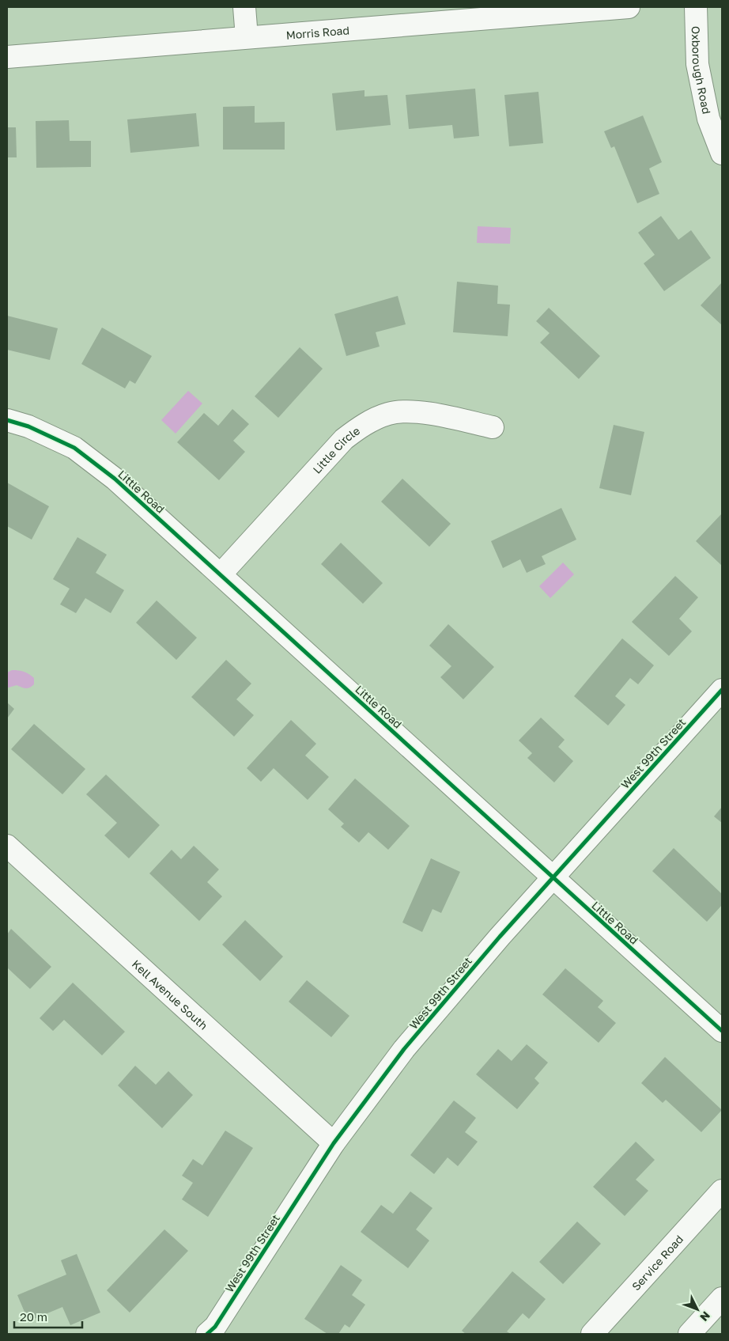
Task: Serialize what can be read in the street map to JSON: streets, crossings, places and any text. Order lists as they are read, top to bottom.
{
  "streets": {
    "street": [
      "Morris Road",
      "Oxborough Road",
      "Little Circle",
      "Little Road",
      "West 99th Street",
      "Kell Avenue South",
      "Service Road"
    ]
  },
  "crossings": [
    ["Little Circle", "Little Road"],
    ["Little Road", "West 99th Street"],
    ["West 99th Street", "Kell Avenue South"]
  ],
  "scale_bar": "20 m",
  "north": "bottom right"
}
